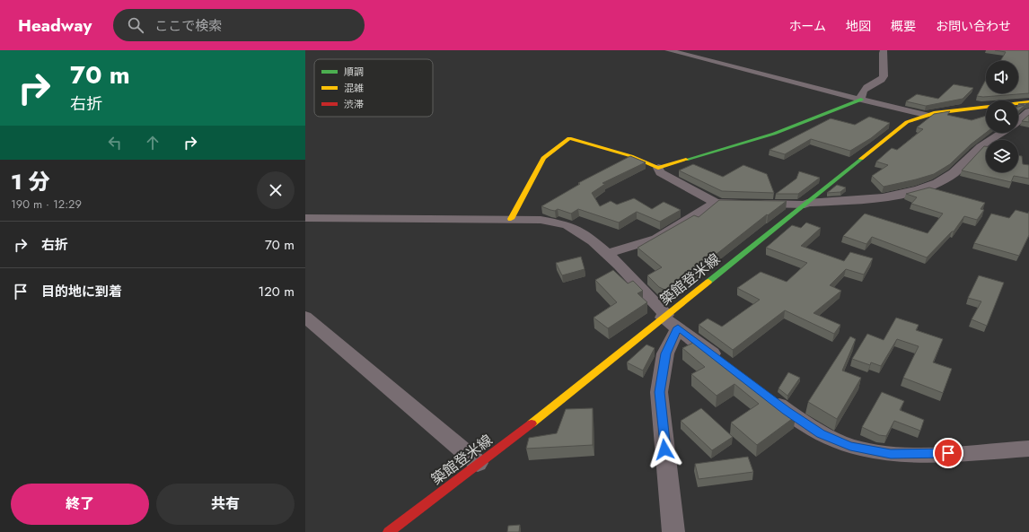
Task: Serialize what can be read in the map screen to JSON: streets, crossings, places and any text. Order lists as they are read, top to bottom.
{
  "streets": {
    "main road": ["築館登米線"]
  },
  "legend": ["順調", "混雑", "渋滞"],
  "page": {
    "header": "Headway",
    "search": "ここで検索",
    "nav": [
      "ホーム",
      "地図",
      "概要",
      "お問い合わせ"
    ],
    "turn": ["70 m", "右折"],
    "heading": ["1 分", "190 m · 12:29"],
    "list": [
      {
        "name": "右折",
        "value": "70 m"
      },
      {
        "name": "目的地に到着",
        "value": "120 m"
      }
    ],
    "buttons": ["終了", "共有"]
  }
}
